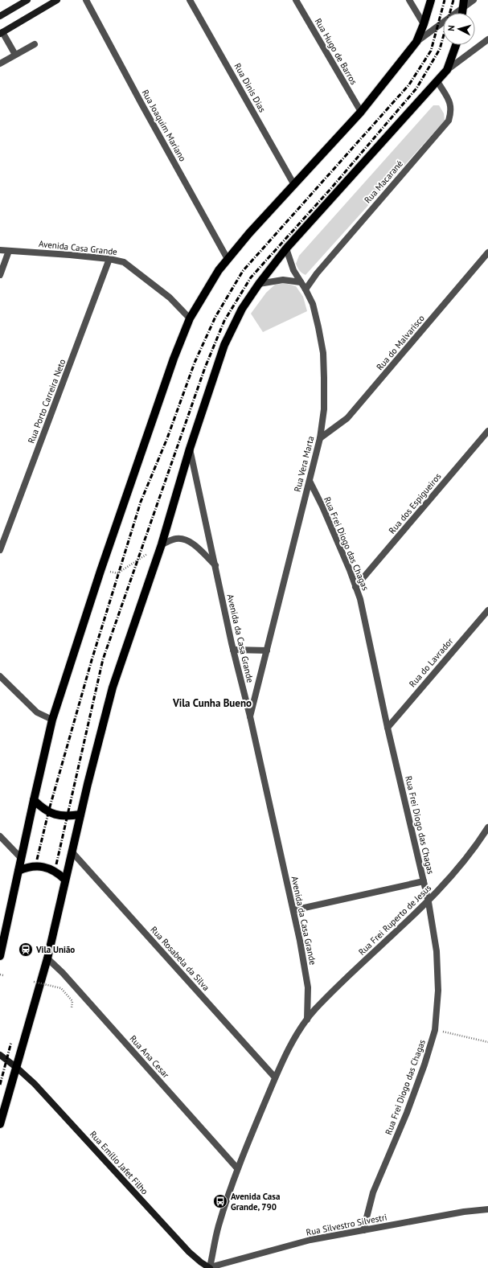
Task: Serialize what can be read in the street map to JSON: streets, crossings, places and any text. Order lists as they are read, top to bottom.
{
  "streets": {
    "main road": ["Rua Emílio Jafet Filho"],
    "street": [
      "Rua Hugo de Barros",
      "Rua Dinis Dias",
      "Rua Joaquim Mariano",
      "Rua Macarané",
      "Avenida Casa Grande",
      "Rua do Malvarisco",
      "Rua Porto Carreira Neto",
      "Rua Vera Marta",
      "Rua dos Espigueiros",
      "Rua Frei Diogo das Chagas",
      "Avenida da Casa Grande",
      "Rua do Lavrador",
      "Rua Frei Ruperto de Jesus",
      "Rua Rosabela da Silva",
      "Rua Ana Cesar",
      "Rua Silvestro Silvestri"
    ]
  },
  "crossings": [
    ["Rua Macarané", "Rua Vera Marta"],
    ["Avenida Casa Grande", "Rua Porto Carreira Neto"],
    ["Rua do Malvarisco", "Rua Vera Marta"],
    ["Rua Vera Marta", "Rua Frei Diogo das Chagas"],
    ["Rua Vera Marta", "Avenida da Casa Grande"],
    ["Rua dos Espigueiros", "Rua Frei Diogo das Chagas"],
    ["Rua Frei Diogo das Chagas", "Rua do Lavrador"],
    ["Rua Frei Diogo das Chagas", "Rua Frei Ruperto de Jesus"],
    ["Rua Frei Diogo das Chagas", "Rua Silvestro Silvestri"],
    ["Avenida da Casa Grande", "Rua Frei Ruperto de Jesus"],
    ["Rua Emílio Jafet Filho", "Rua Silvestro Silvestri"]
  ],
  "districts": ["Vila Cunha Bueno"],
  "places": {
    "station": ["Vila União"],
    "bus stop": ["Avenida Casa Grande, 790"]
  },
  "north": "left"
}
